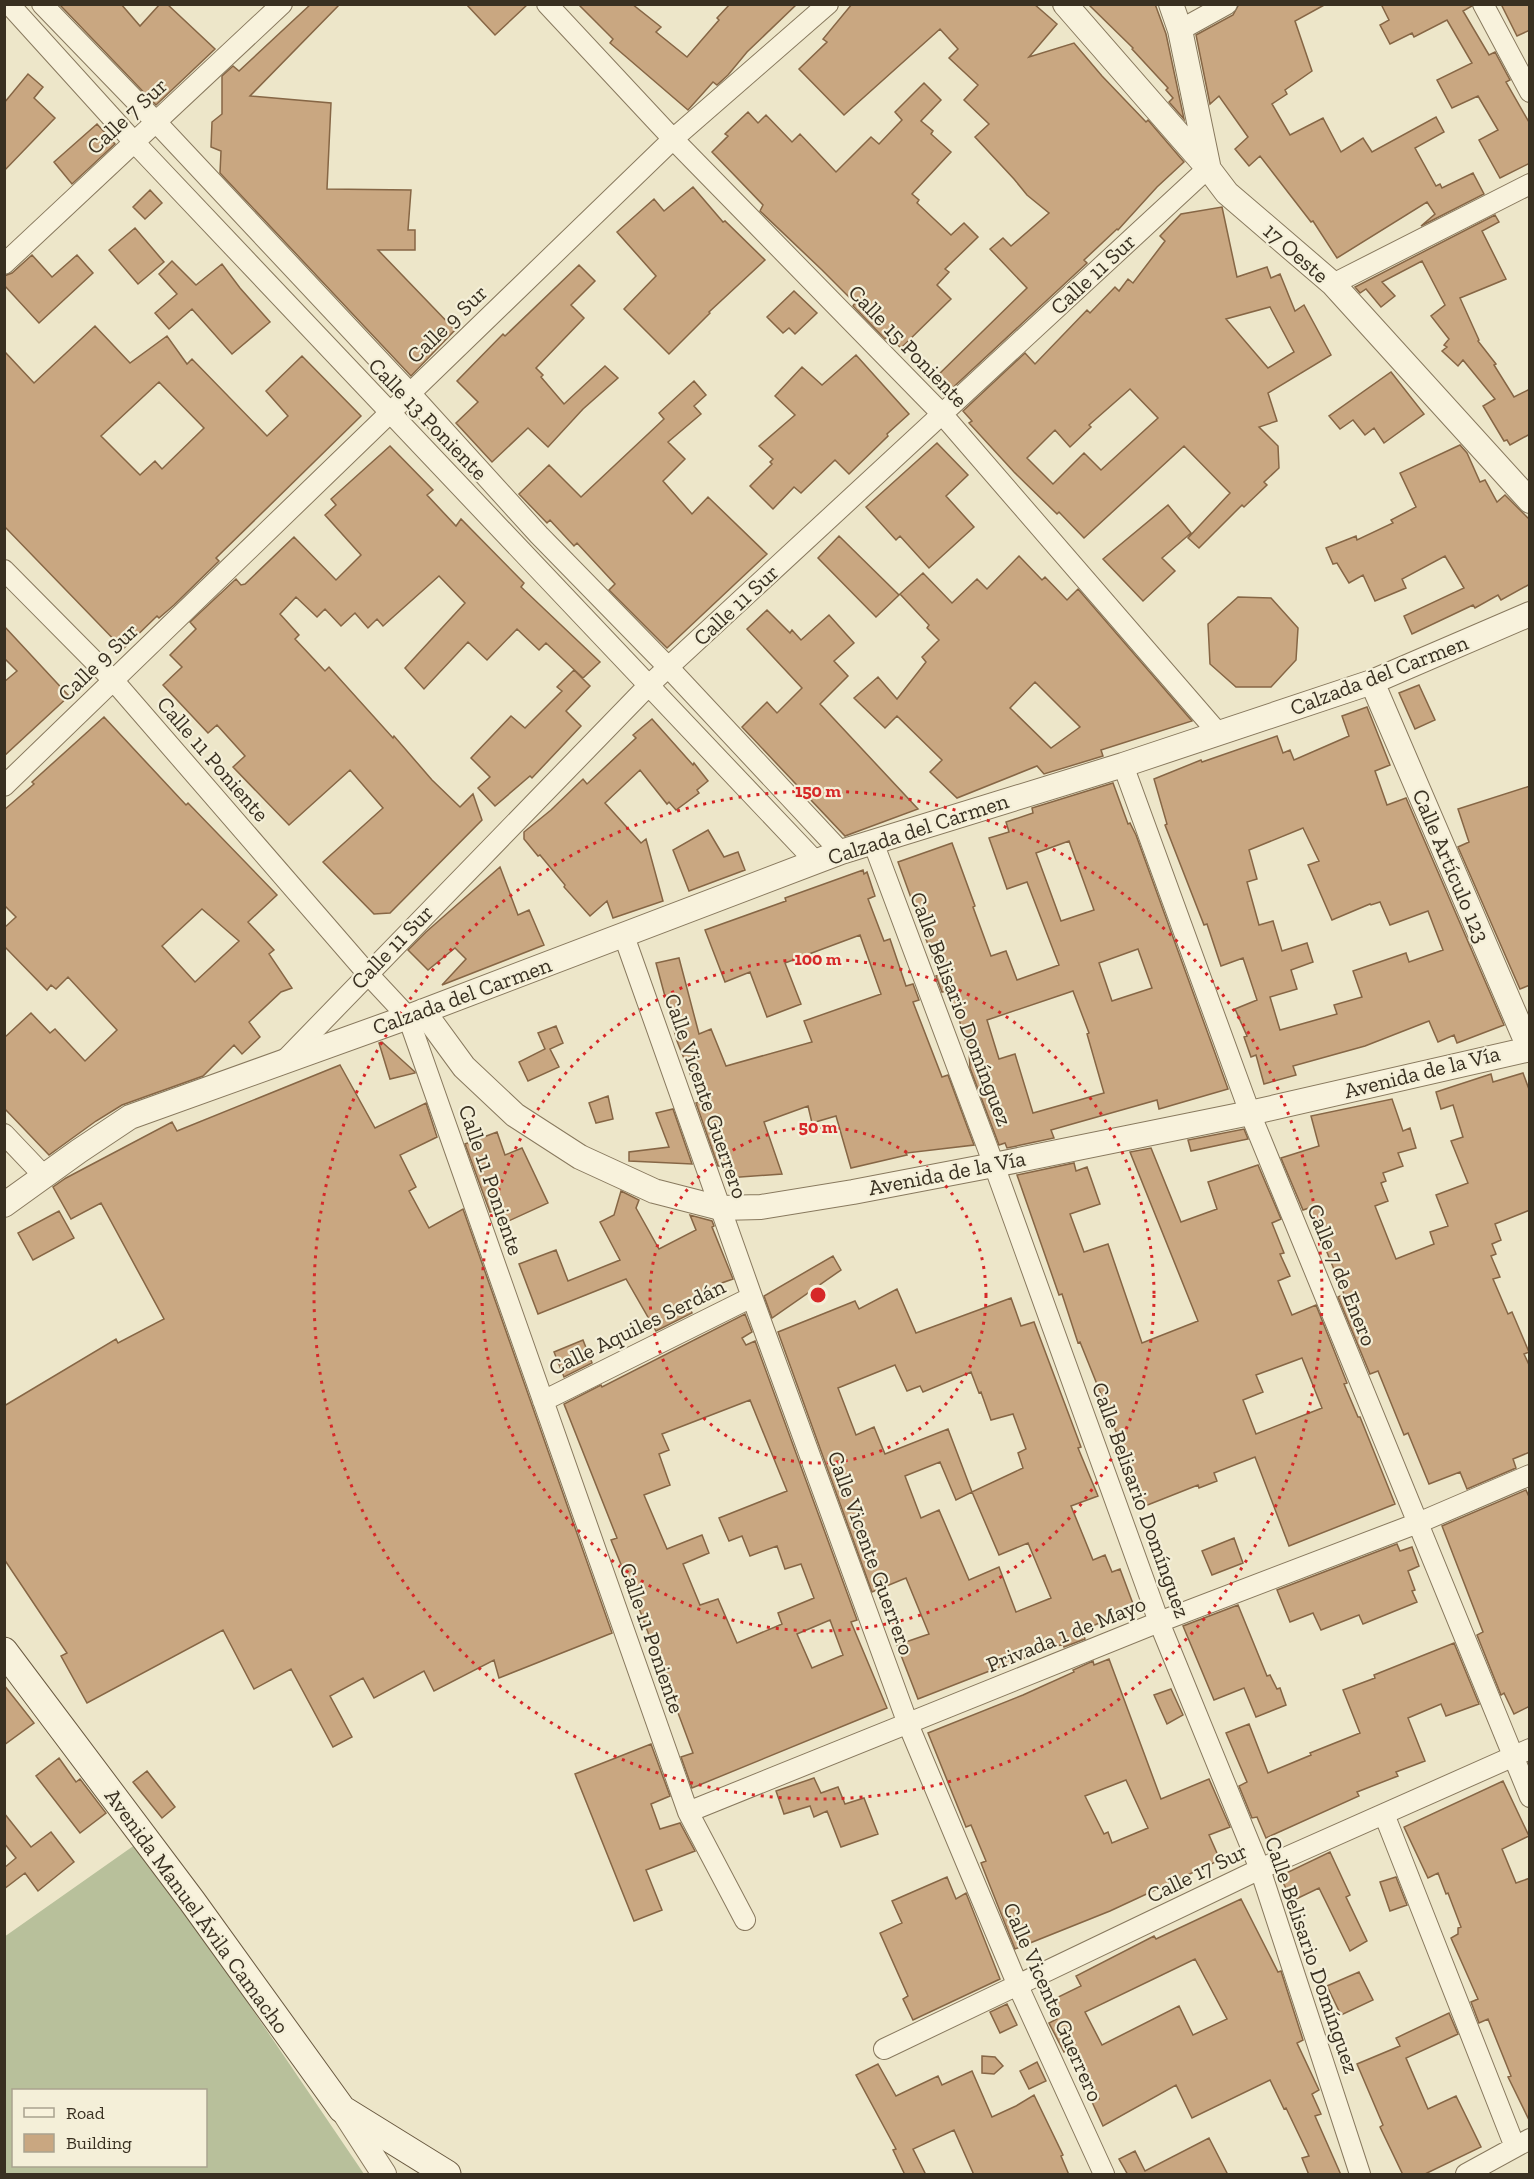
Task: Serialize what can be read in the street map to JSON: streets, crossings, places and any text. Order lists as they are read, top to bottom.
{
  "streets": {
    "main road": ["Avenida Manuel Ávila Camacho"],
    "street": [
      "Calle 7 Sur",
      "17 Oeste",
      "Calle 11 Sur",
      "Calle 9 Sur",
      "Calle 15 Poniente",
      "Calle 13 Poniente",
      "Calzada del Carmen",
      "Calle 11 Poniente",
      "Calle Artículo 123",
      "Calle Belisario Domínguez",
      "Avenida de la Vía",
      "Calle Vicente Guerrero",
      "Calle 7 de Enero",
      "Calle Aquiles Serdán",
      "Privada 1 de Mayo",
      "Calle 17 Sur"
    ]
  },
  "crossings": [
    ["Calle 7 Sur", "Calle 13 Poniente"],
    ["17 Oeste", "Calle 11 Sur"],
    ["Calle 11 Sur", "Calle 15 Poniente"],
    ["Calle 11 Sur", "Calle 13 Poniente"],
    ["Calle 11 Sur", "Calzada del Carmen"],
    ["Calle 11 Sur", "Calle 11 Poniente"],
    ["Calle 9 Sur", "Calle 15 Poniente"],
    ["Calle 9 Sur", "Calle 13 Poniente"],
    ["Calle 9 Sur", "Calle 11 Poniente"],
    ["Calle 15 Poniente", "Calzada del Carmen"],
    ["Calle 13 Poniente", "Calzada del Carmen"],
    ["Calzada del Carmen", "Calle 11 Poniente"],
    ["Calzada del Carmen", "Calle Artículo 123"],
    ["Calzada del Carmen", "Calle Belisario Domínguez"],
    ["Calzada del Carmen", "Avenida de la Vía"],
    ["Calzada del Carmen", "Calle Vicente Guerrero"],
    ["Calzada del Carmen", "Calle 7 de Enero"],
    ["Calle 11 Poniente", "Avenida de la Vía"],
    ["Calle 11 Poniente", "Calle Aquiles Serdán"],
    ["Calle 11 Poniente", "Privada 1 de Mayo"],
    ["Calle Artículo 123", "Avenida de la Vía"],
    ["Calle Belisario Domínguez", "Avenida de la Vía"],
    ["Calle Belisario Domínguez", "Privada 1 de Mayo"],
    ["Calle Belisario Domínguez", "Calle 17 Sur"],
    ["Avenida de la Vía", "Calle Vicente Guerrero"],
    ["Avenida de la Vía", "Calle 7 de Enero"],
    ["Calle Vicente Guerrero", "Calle Aquiles Serdán"],
    ["Calle Vicente Guerrero", "Privada 1 de Mayo"],
    ["Calle Vicente Guerrero", "Calle 17 Sur"],
    ["Calle 7 de Enero", "Privada 1 de Mayo"],
    ["Calle 7 de Enero", "Calle 17 Sur"]
  ],
  "legend": ["Road", "Building"],
  "rings": ["150 m", "100 m", "50 m"]
}
